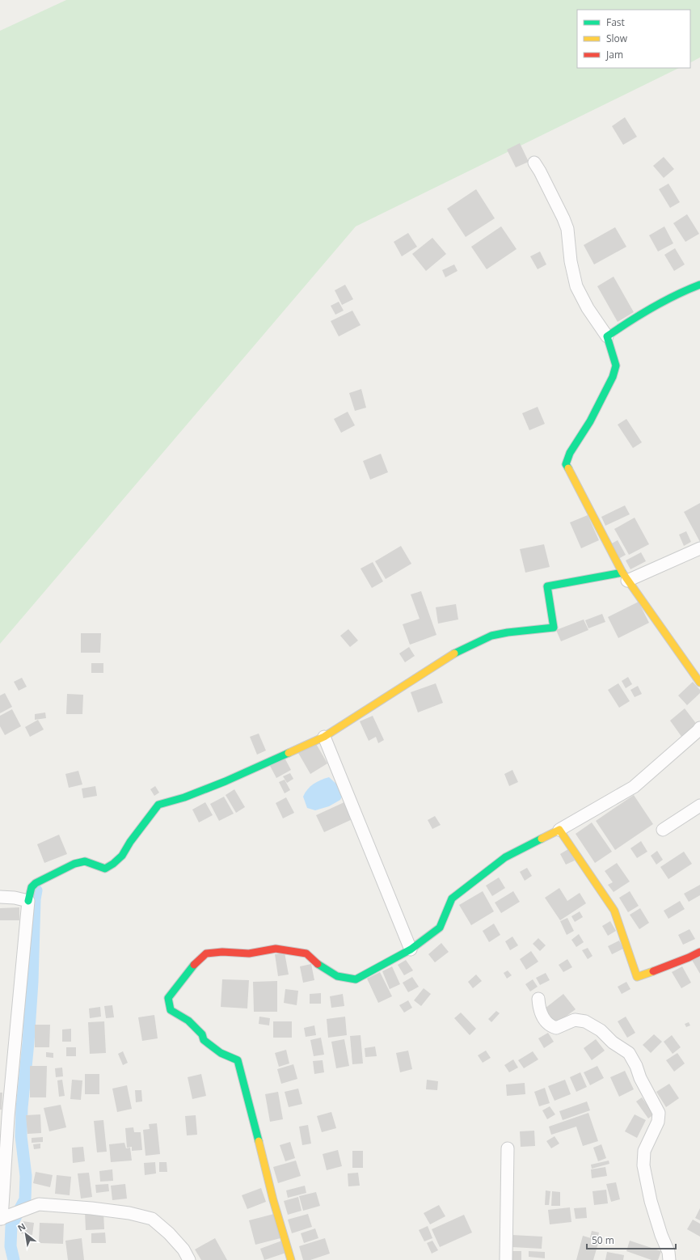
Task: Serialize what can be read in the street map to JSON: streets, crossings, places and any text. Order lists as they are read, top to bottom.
{
  "legend": ["Fast", "Slow", "Jam"],
  "scale_bar": "50 m",
  "north": "top left"
}
